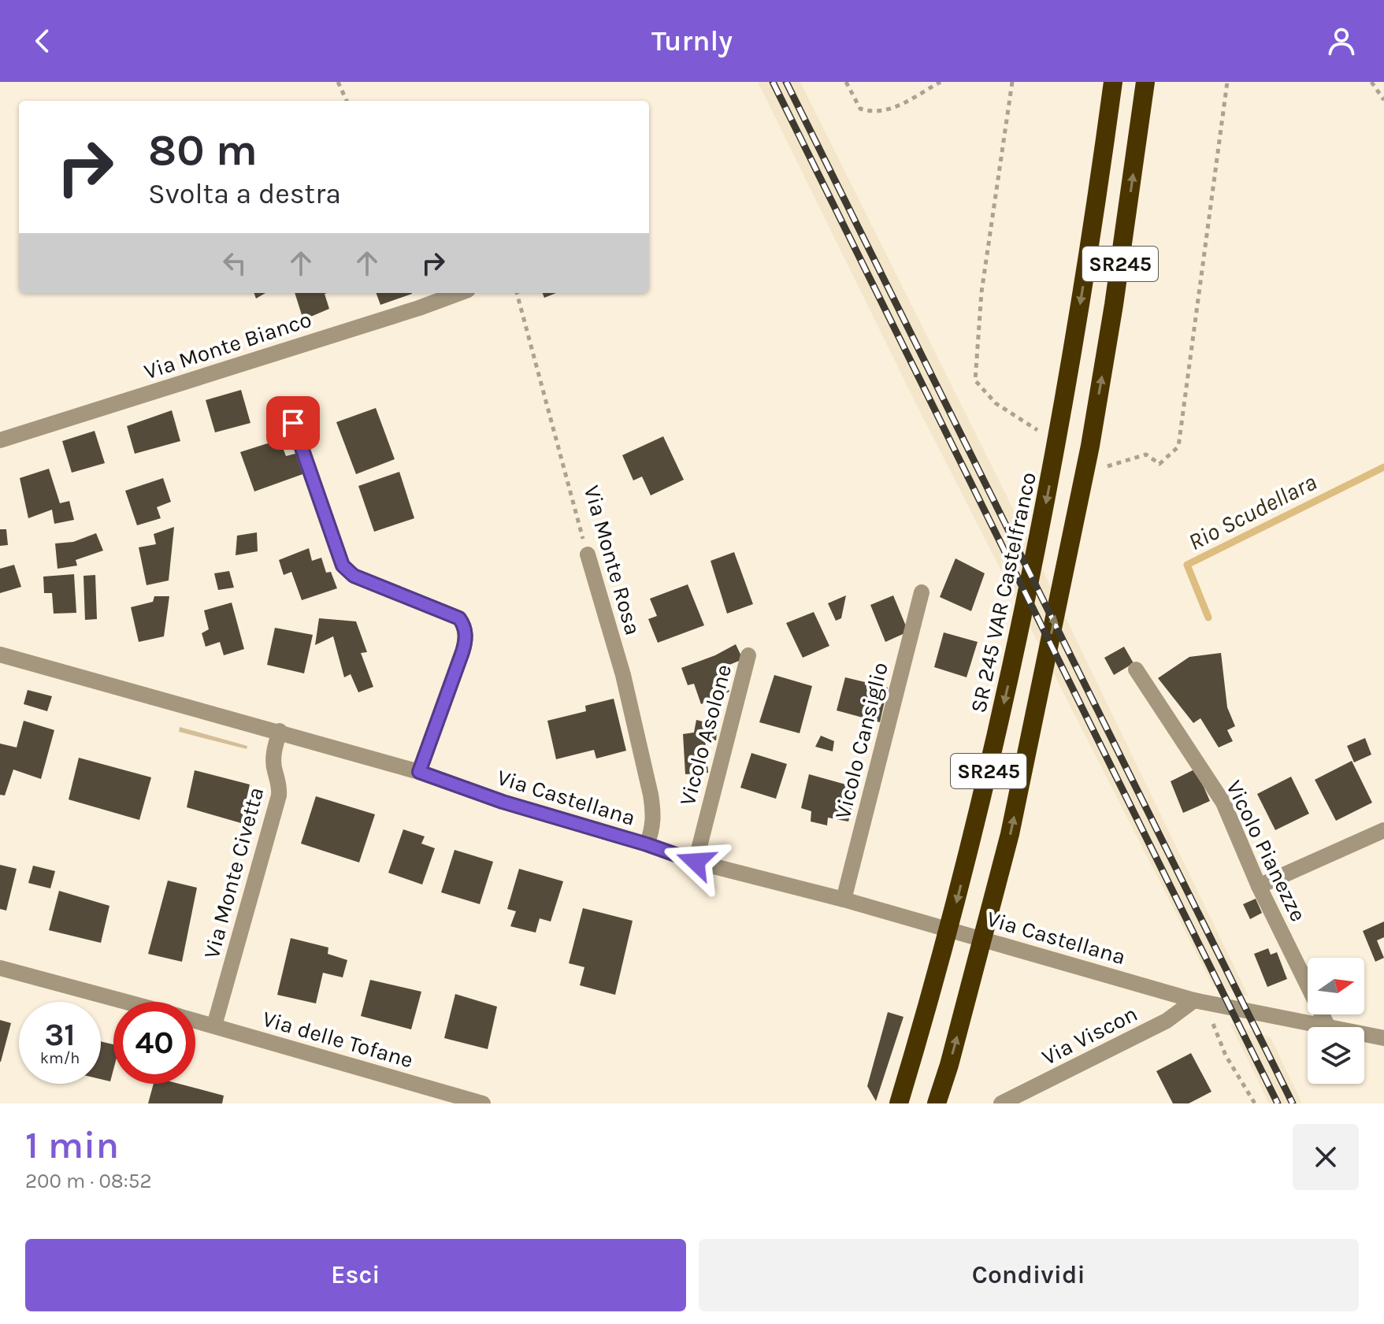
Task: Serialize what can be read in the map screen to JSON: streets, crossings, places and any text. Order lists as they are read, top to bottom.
{
  "streets": {
    "highway": ["SR245", "SR 245 VAR Castelfranco"],
    "street": [
      "Via Monte Bianco",
      "Via Monte Rosa",
      "Vicolo Asolone",
      "Vicolo Cansiglio",
      "Via Castellana",
      "Vicolo Pianezze",
      "Via Monte Civetta",
      "Via Viscon",
      "Via delle Tofane"
    ]
  },
  "crossings": [
    ["Via Monte Rosa", "Via Castellana"],
    ["Vicolo Asolone", "Via Castellana"],
    ["Vicolo Cansiglio", "Via Castellana"],
    ["Via Castellana", "Vicolo Pianezze"],
    ["Via Castellana", "Via Monte Civetta"],
    ["Via Castellana", "Via Viscon"],
    ["Via Monte Civetta", "Via delle Tofane"]
  ],
  "water": ["Rio Scudellara"],
  "north": "right",
  "page": {
    "header": "Turnly",
    "turn": ["80 m", "Svolta a destra"],
    "speed": "31 km/h",
    "limit": "40",
    "heading": ["1 min", "200 m · 08:52"],
    "buttons": ["Esci", "Condividi"]
  }
}
